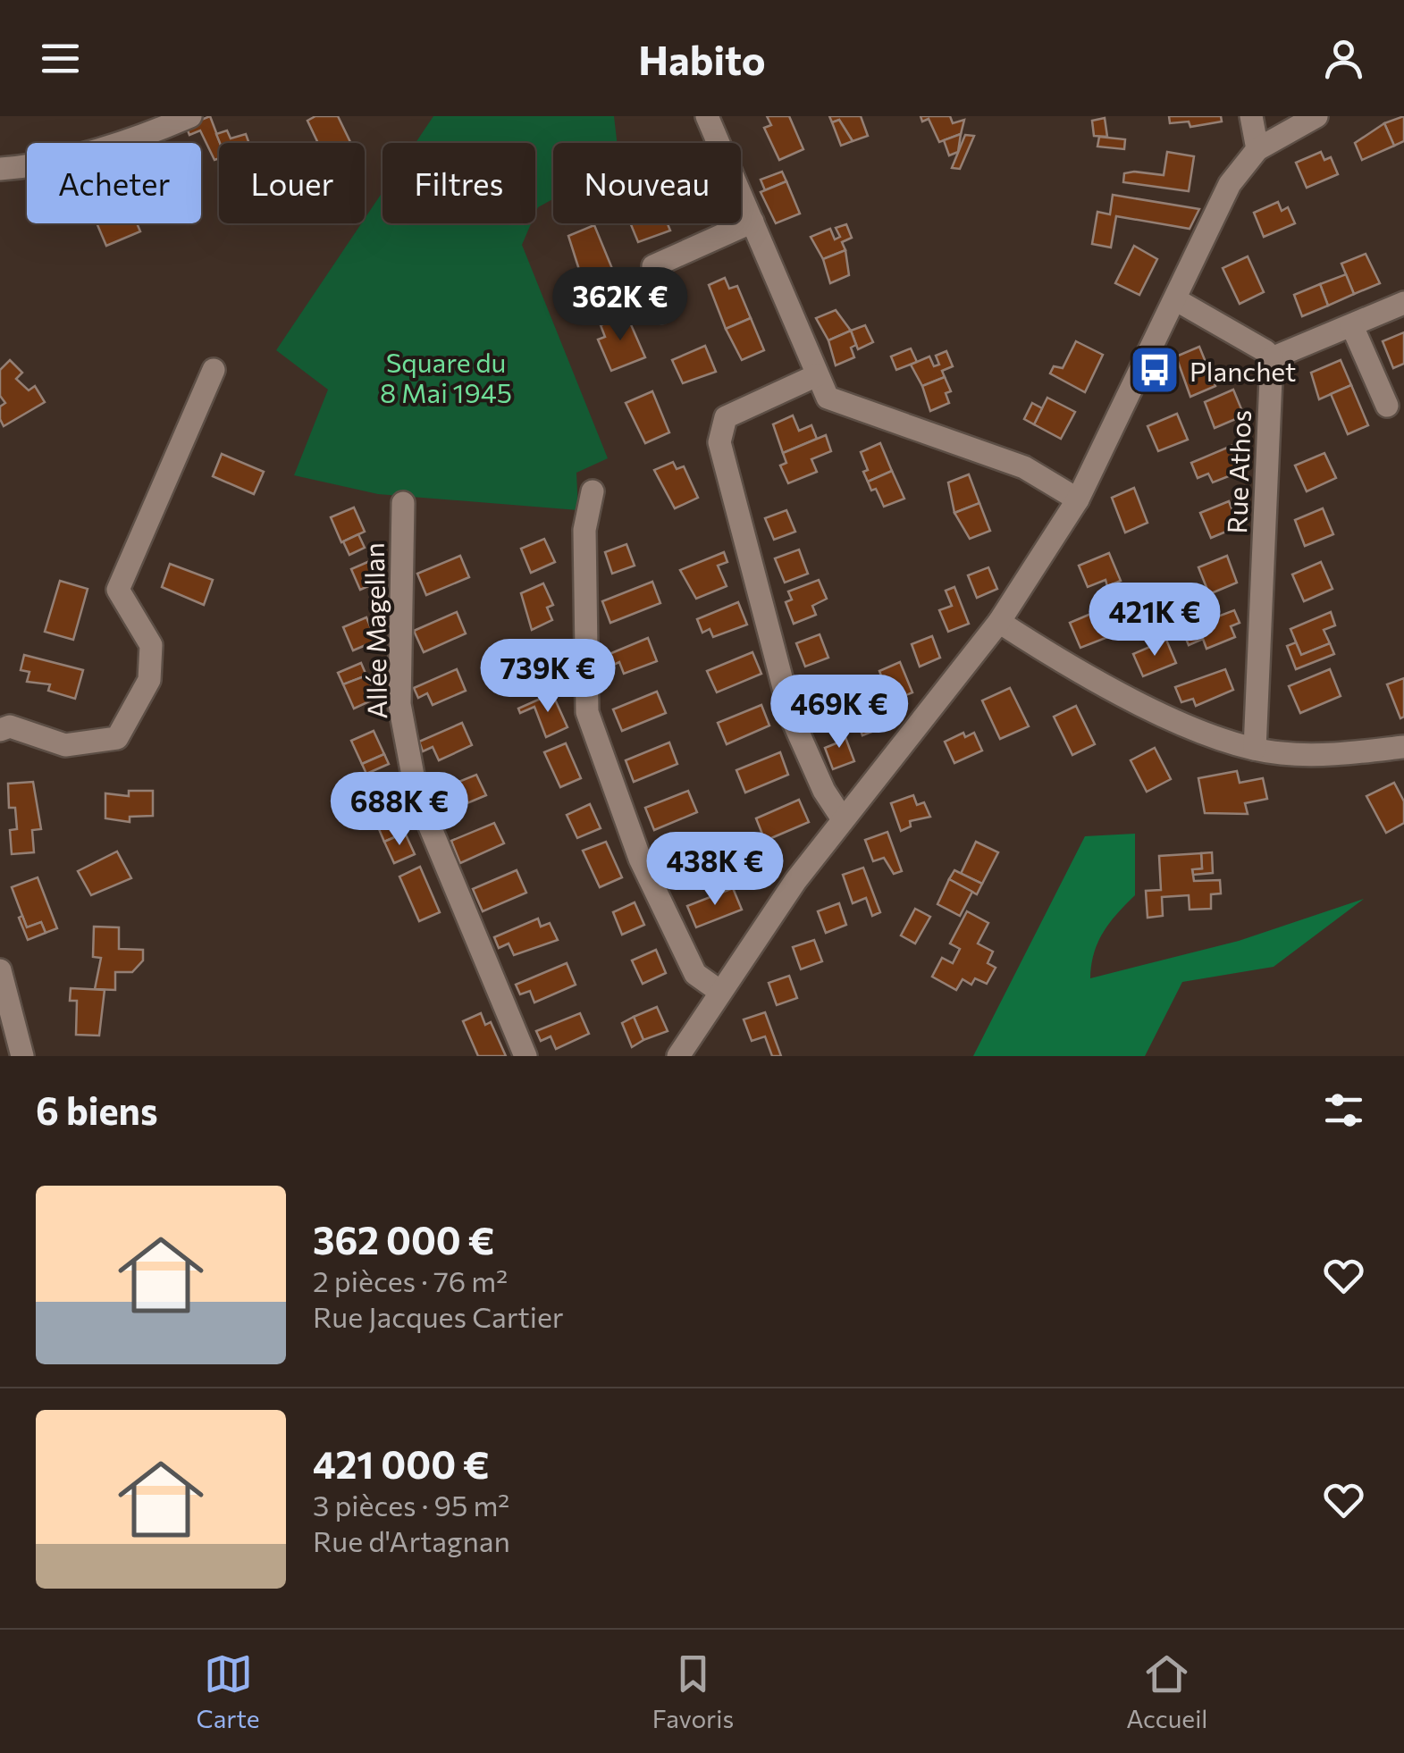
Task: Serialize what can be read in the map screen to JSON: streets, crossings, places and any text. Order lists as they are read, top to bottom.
{
  "streets": {
    "street": ["Rue Athos", "Allée Magellan"]
  },
  "parks": ["Square du 8 Mai 1945"],
  "places": {
    "bus stop": ["Planchet"]
  },
  "page": {
    "header": "Habito",
    "chip": [
      "Acheter",
      "Louer",
      "Filtres",
      "Nouveau"
    ],
    "price": [
      "362K €",
      "421K €",
      "739K €",
      "469K €",
      "688K €",
      "438K €"
    ],
    "heading": "6 biens",
    "list": [
      {
        "name": "362 000 €",
        "note": "2 pièces · 76 m² · Rue Jacques Cartier"
      },
      {
        "name": "421 000 €",
        "note": "3 pièces · 95 m² · Rue d'Artagnan"
      }
    ],
    "tabs": ["Carte", "Favoris", "Accueil"]
  }
}
